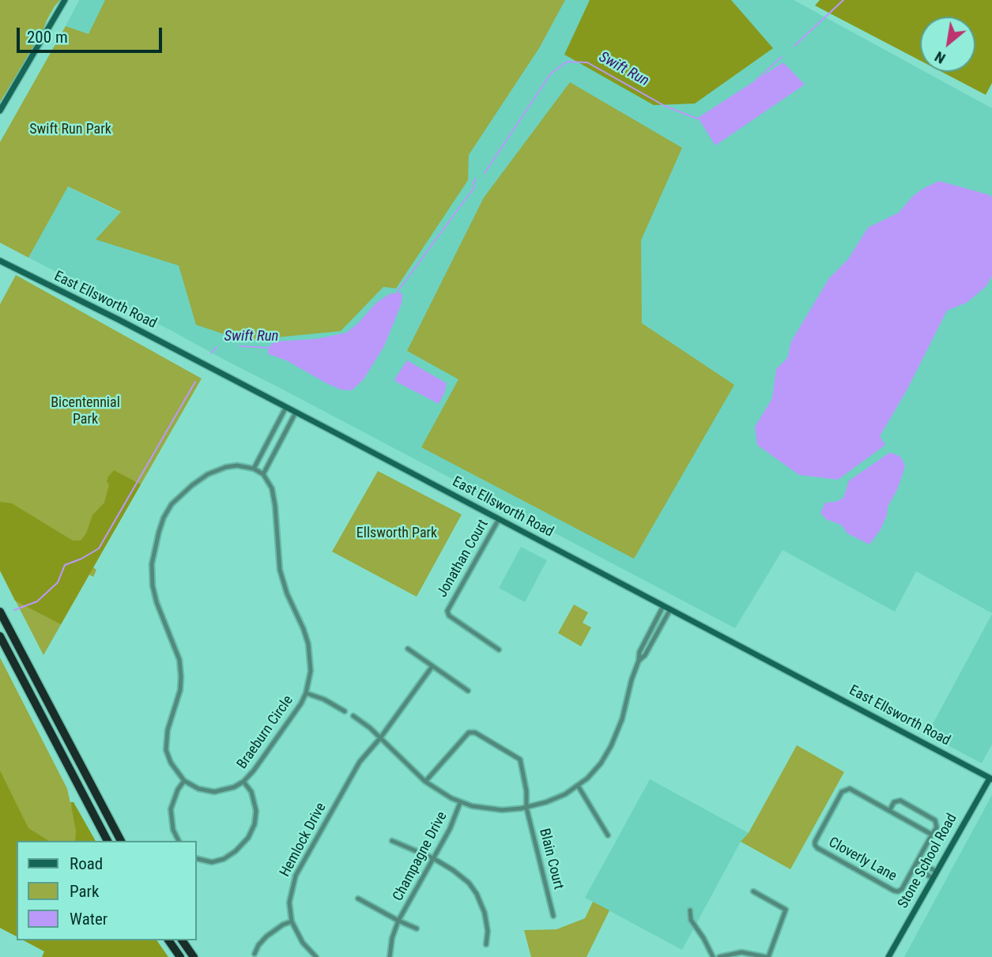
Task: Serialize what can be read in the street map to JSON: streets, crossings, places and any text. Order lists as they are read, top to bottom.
{
  "streets": {
    "main road": ["East Ellsworth Road", "Stone School Road"],
    "street": [
      "Jonathan Court",
      "Braeburn Circle",
      "Hemlock Drive",
      "Champagne Drive",
      "Blain Court",
      "Cloverly Lane"
    ]
  },
  "crossings": [
    ["East Ellsworth Road", "Jonathan Court"],
    ["East Ellsworth Road", "Stone School Road"],
    ["Cloverly Lane", "Stone School Road"]
  ],
  "water": ["Swift Run"],
  "parks": ["Swift Run Park", "Bicentennial Park", "Ellsworth Park"],
  "legend": ["Road", "Park", "Water"],
  "scale_bar": "200 m",
  "north": "bottom left"
}
